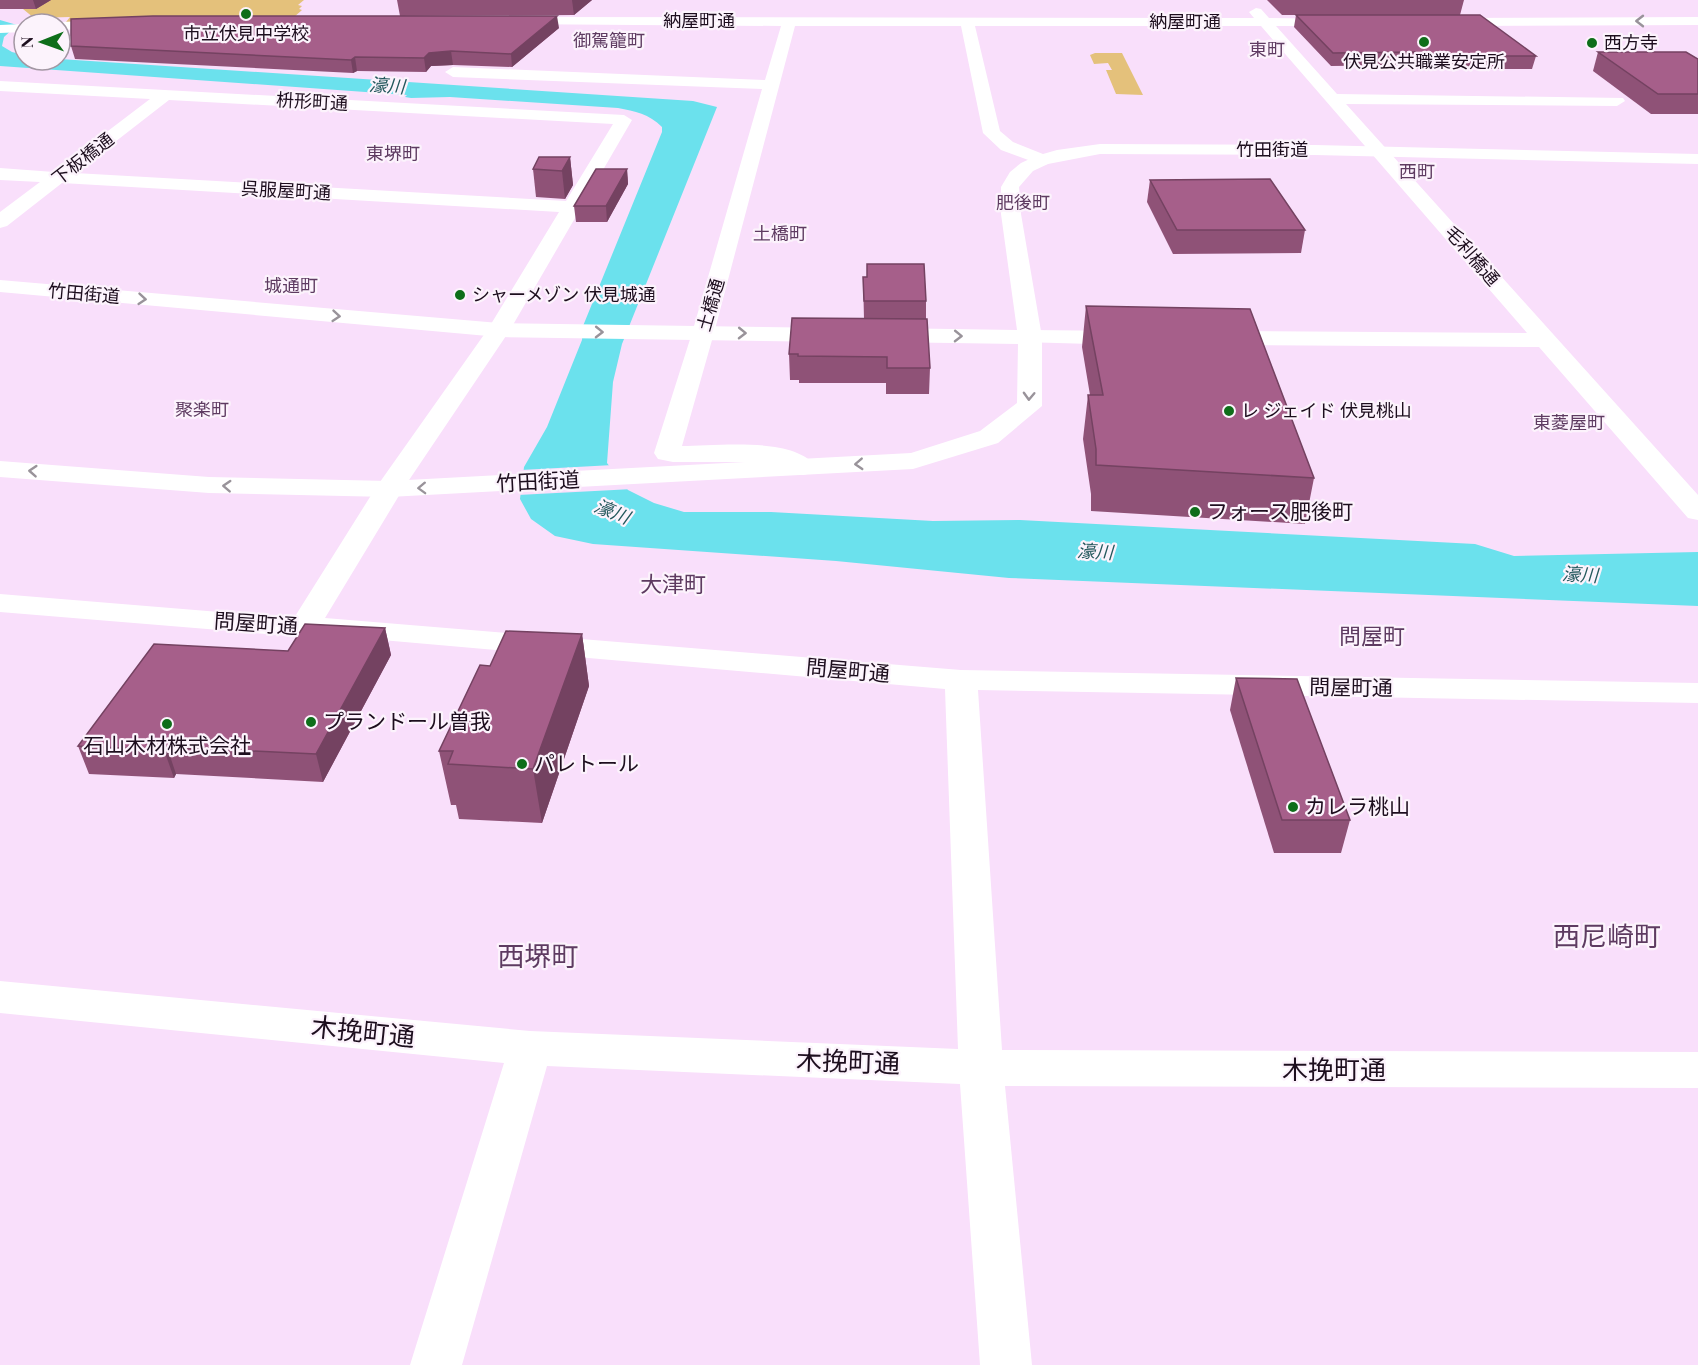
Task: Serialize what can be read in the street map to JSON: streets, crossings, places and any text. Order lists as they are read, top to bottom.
{
  "streets": {
    "street": [
      "納屋町通",
      "枡形町通",
      "竹田街道",
      "下板橋通",
      "呉服屋町通",
      "毛利橋通",
      "土橋通",
      "問屋町通",
      "木挽町通"
    ]
  },
  "crossings": [
    ["納屋町通", "毛利橋通"],
    ["納屋町通", "土橋通"],
    ["枡形町通", "下板橋通"],
    ["枡形町通", "呉服屋町通"],
    ["竹田街道", "毛利橋通"],
    ["竹田街道", "土橋通"],
    ["下板橋通", "呉服屋町通"]
  ],
  "districts": [
    "御駕籠町",
    "東町",
    "東堺町",
    "西町",
    "肥後町",
    "土橋町",
    "城通町",
    "聚楽町",
    "東菱屋町",
    "大津町",
    "問屋町",
    "西尼崎町",
    "西堺町"
  ],
  "water": ["濠川"],
  "places": [
    "市立伏見中学校",
    "伏見公共職業安定所",
    "西方寺",
    "シャーメゾン 伏見城通",
    "レ ジェイド 伏見桃山",
    "フォース肥後町",
    "プランドール曽我",
    "石山木材株式会社",
    "パレトール",
    "カレラ桃山"
  ],
  "north": "left"
}
